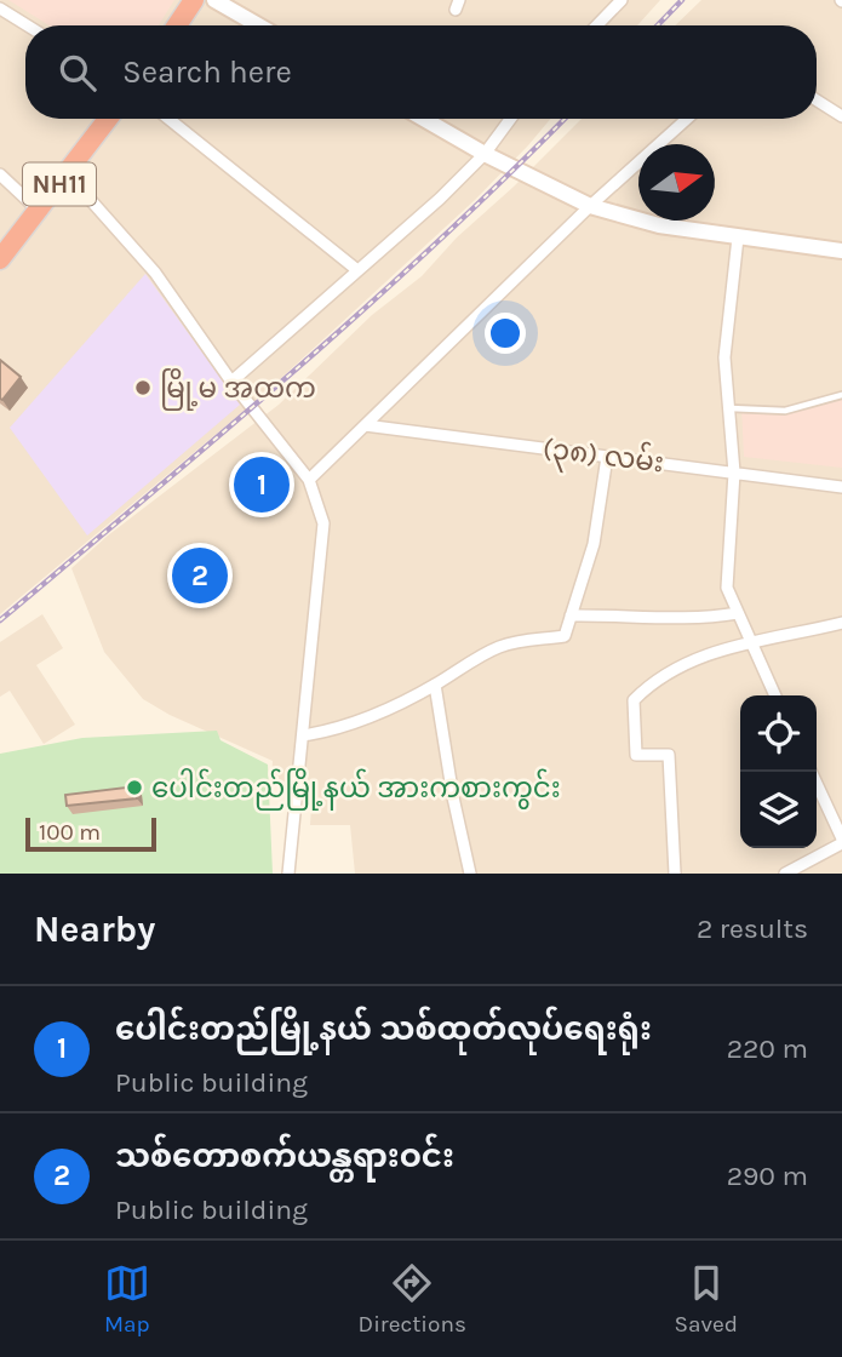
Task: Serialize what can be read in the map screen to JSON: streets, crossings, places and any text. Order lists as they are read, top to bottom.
{
  "streets": {
    "highway": ["NH11"],
    "street": ["(၃၈) လမ်း"]
  },
  "places": ["မြို့မ အထက", "‌ပေါင်းတည်မြို့နယ် အားကစားကွင်း"],
  "scale_bar": "100 m",
  "north": "right",
  "page": {
    "search": "Search here",
    "pins": ["1", "2"],
    "scale": "100 m",
    "heading": ["Nearby", "2 results"],
    "list": [
      {
        "mark": "1",
        "name": "ပေါင်းတည်မြို့နယ် သစ်ထုတ်လုပ်ရေးရုံး",
        "note": "Public building",
        "value": "220 m"
      },
      {
        "mark": "2",
        "name": "သစ်တောစက်ယန္တရားဝင်း",
        "note": "Public building",
        "value": "290 m"
      }
    ],
    "nav": ["Map", "Directions", "Saved"]
  }
}
